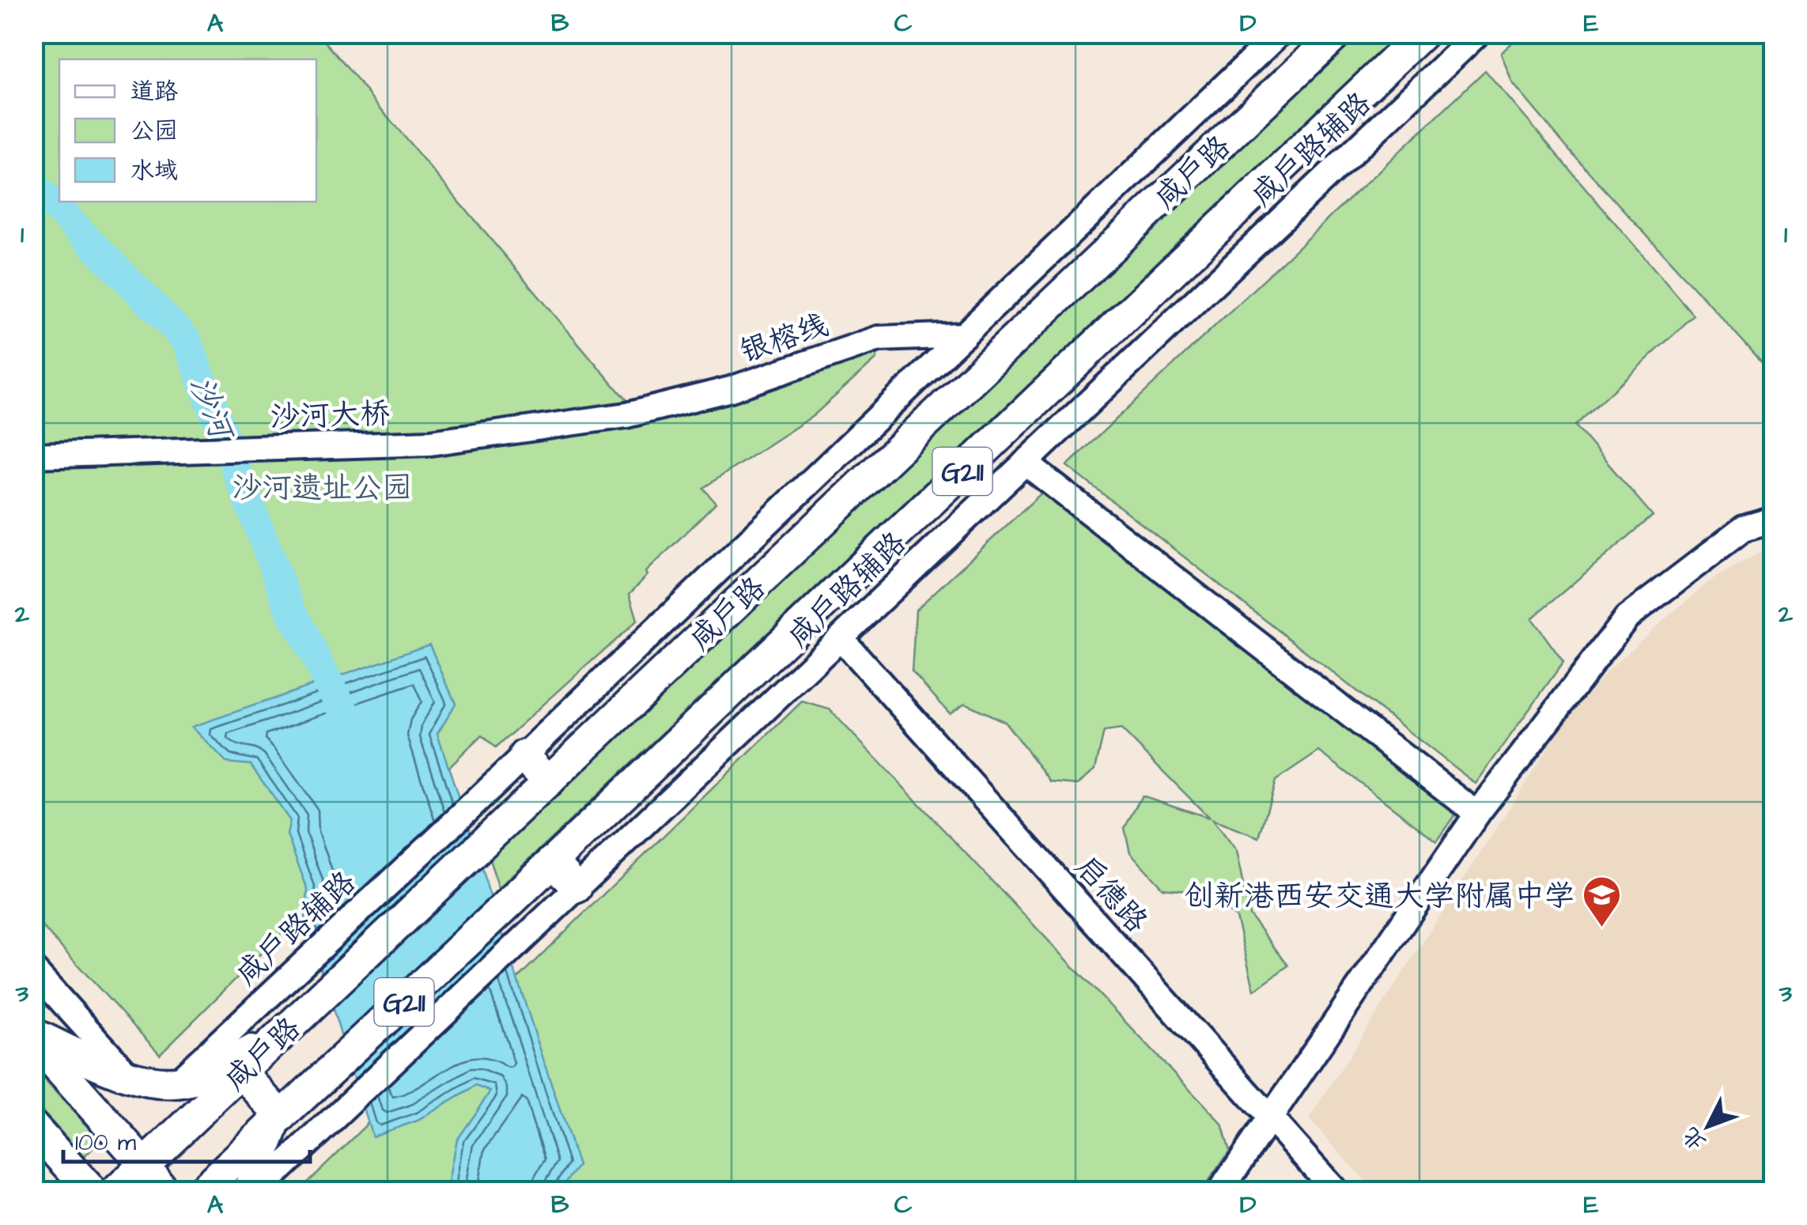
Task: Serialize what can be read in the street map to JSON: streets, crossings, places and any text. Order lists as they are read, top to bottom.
{
  "streets": {
    "main road": ["咸户路", "G211"],
    "street": [
      "咸户路辅路",
      "银榕线",
      "沙河大桥",
      "启德路"
    ]
  },
  "crossings": [
    ["咸户路辅路", "银榕线"],
    ["咸户路辅路", "启德路"],
    ["银榕线", "沙河大桥"]
  ],
  "water": ["沙河"],
  "parks": ["沙河遗址公园"],
  "places": {
    "school or university": ["创新港西安交通大学附属中学"]
  },
  "legend": ["道路", "公园", "水域"],
  "scale_bar": "100 m",
  "north": "bottom left",
  "grid": {
    "columns": [
      "A",
      "B",
      "C",
      "D",
      "E"
    ],
    "rows": ["1", "2", "3"]
  }
}
